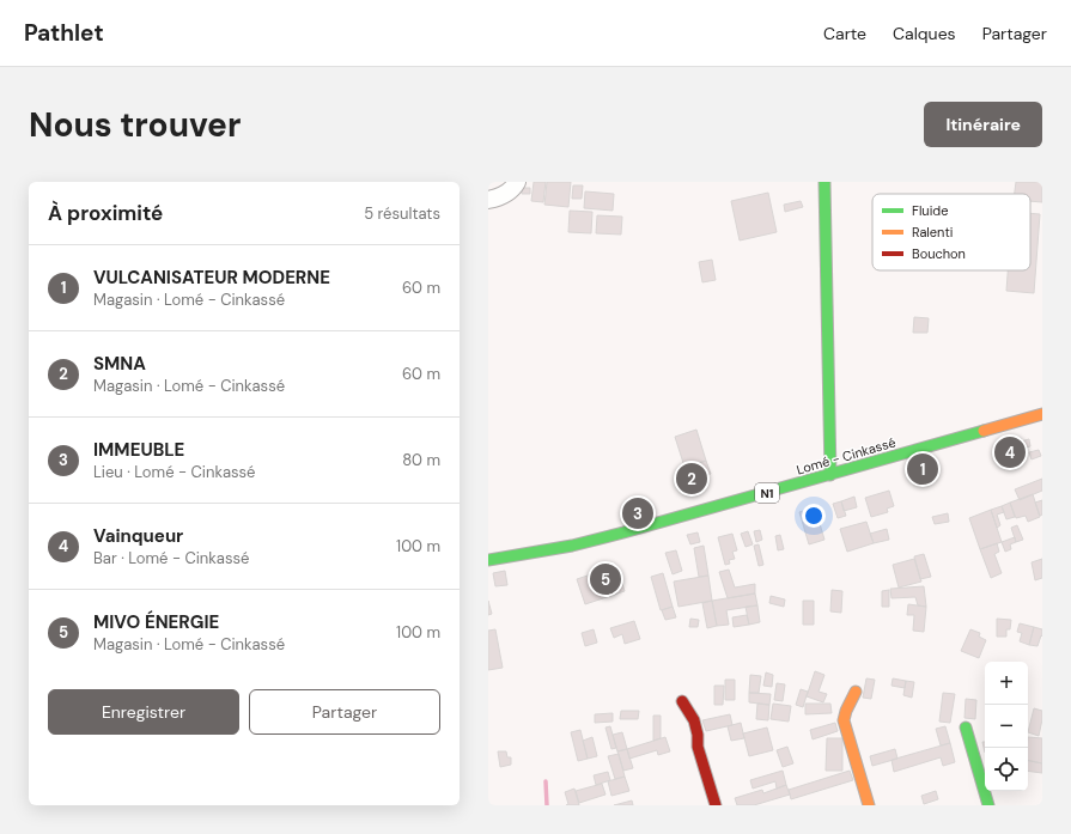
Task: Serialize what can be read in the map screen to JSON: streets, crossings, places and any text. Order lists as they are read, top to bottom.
{
  "streets": {
    "main road": ["Lomé - Cinkassé", "N1"]
  },
  "legend": ["Fluide", "Ralenti", "Bouchon"],
  "page": {
    "header": "Pathlet",
    "nav": ["Carte", "Calques", "Partager"],
    "buttons": [
      "Itinéraire",
      ["Enregistrer", "Partager"]
    ],
    "title": "Nous trouver",
    "heading": ["À proximité", "5 résultats"],
    "list": [
      {
        "mark": "1",
        "name": "VULCANISATEUR MODERNE",
        "note": "Magasin · Lomé - Cinkassé",
        "value": "60 m"
      },
      {
        "mark": "2",
        "name": "SMNA",
        "note": "Magasin · Lomé - Cinkassé",
        "value": "60 m"
      },
      {
        "mark": "3",
        "name": "IMMEUBLE",
        "note": "Lieu · Lomé - Cinkassé",
        "value": "80 m"
      },
      {
        "mark": "4",
        "name": "Vainqueur",
        "note": "Bar · Lomé - Cinkassé",
        "value": "100 m"
      },
      {
        "mark": "5",
        "name": "MIVO ÉNERGIE",
        "note": "Magasin · Lomé - Cinkassé",
        "value": "100 m"
      }
    ],
    "pins": [
      "4",
      "1",
      "2",
      "3",
      "5"
    ],
    "map_buttons": ["+", "−"]
  }
}
